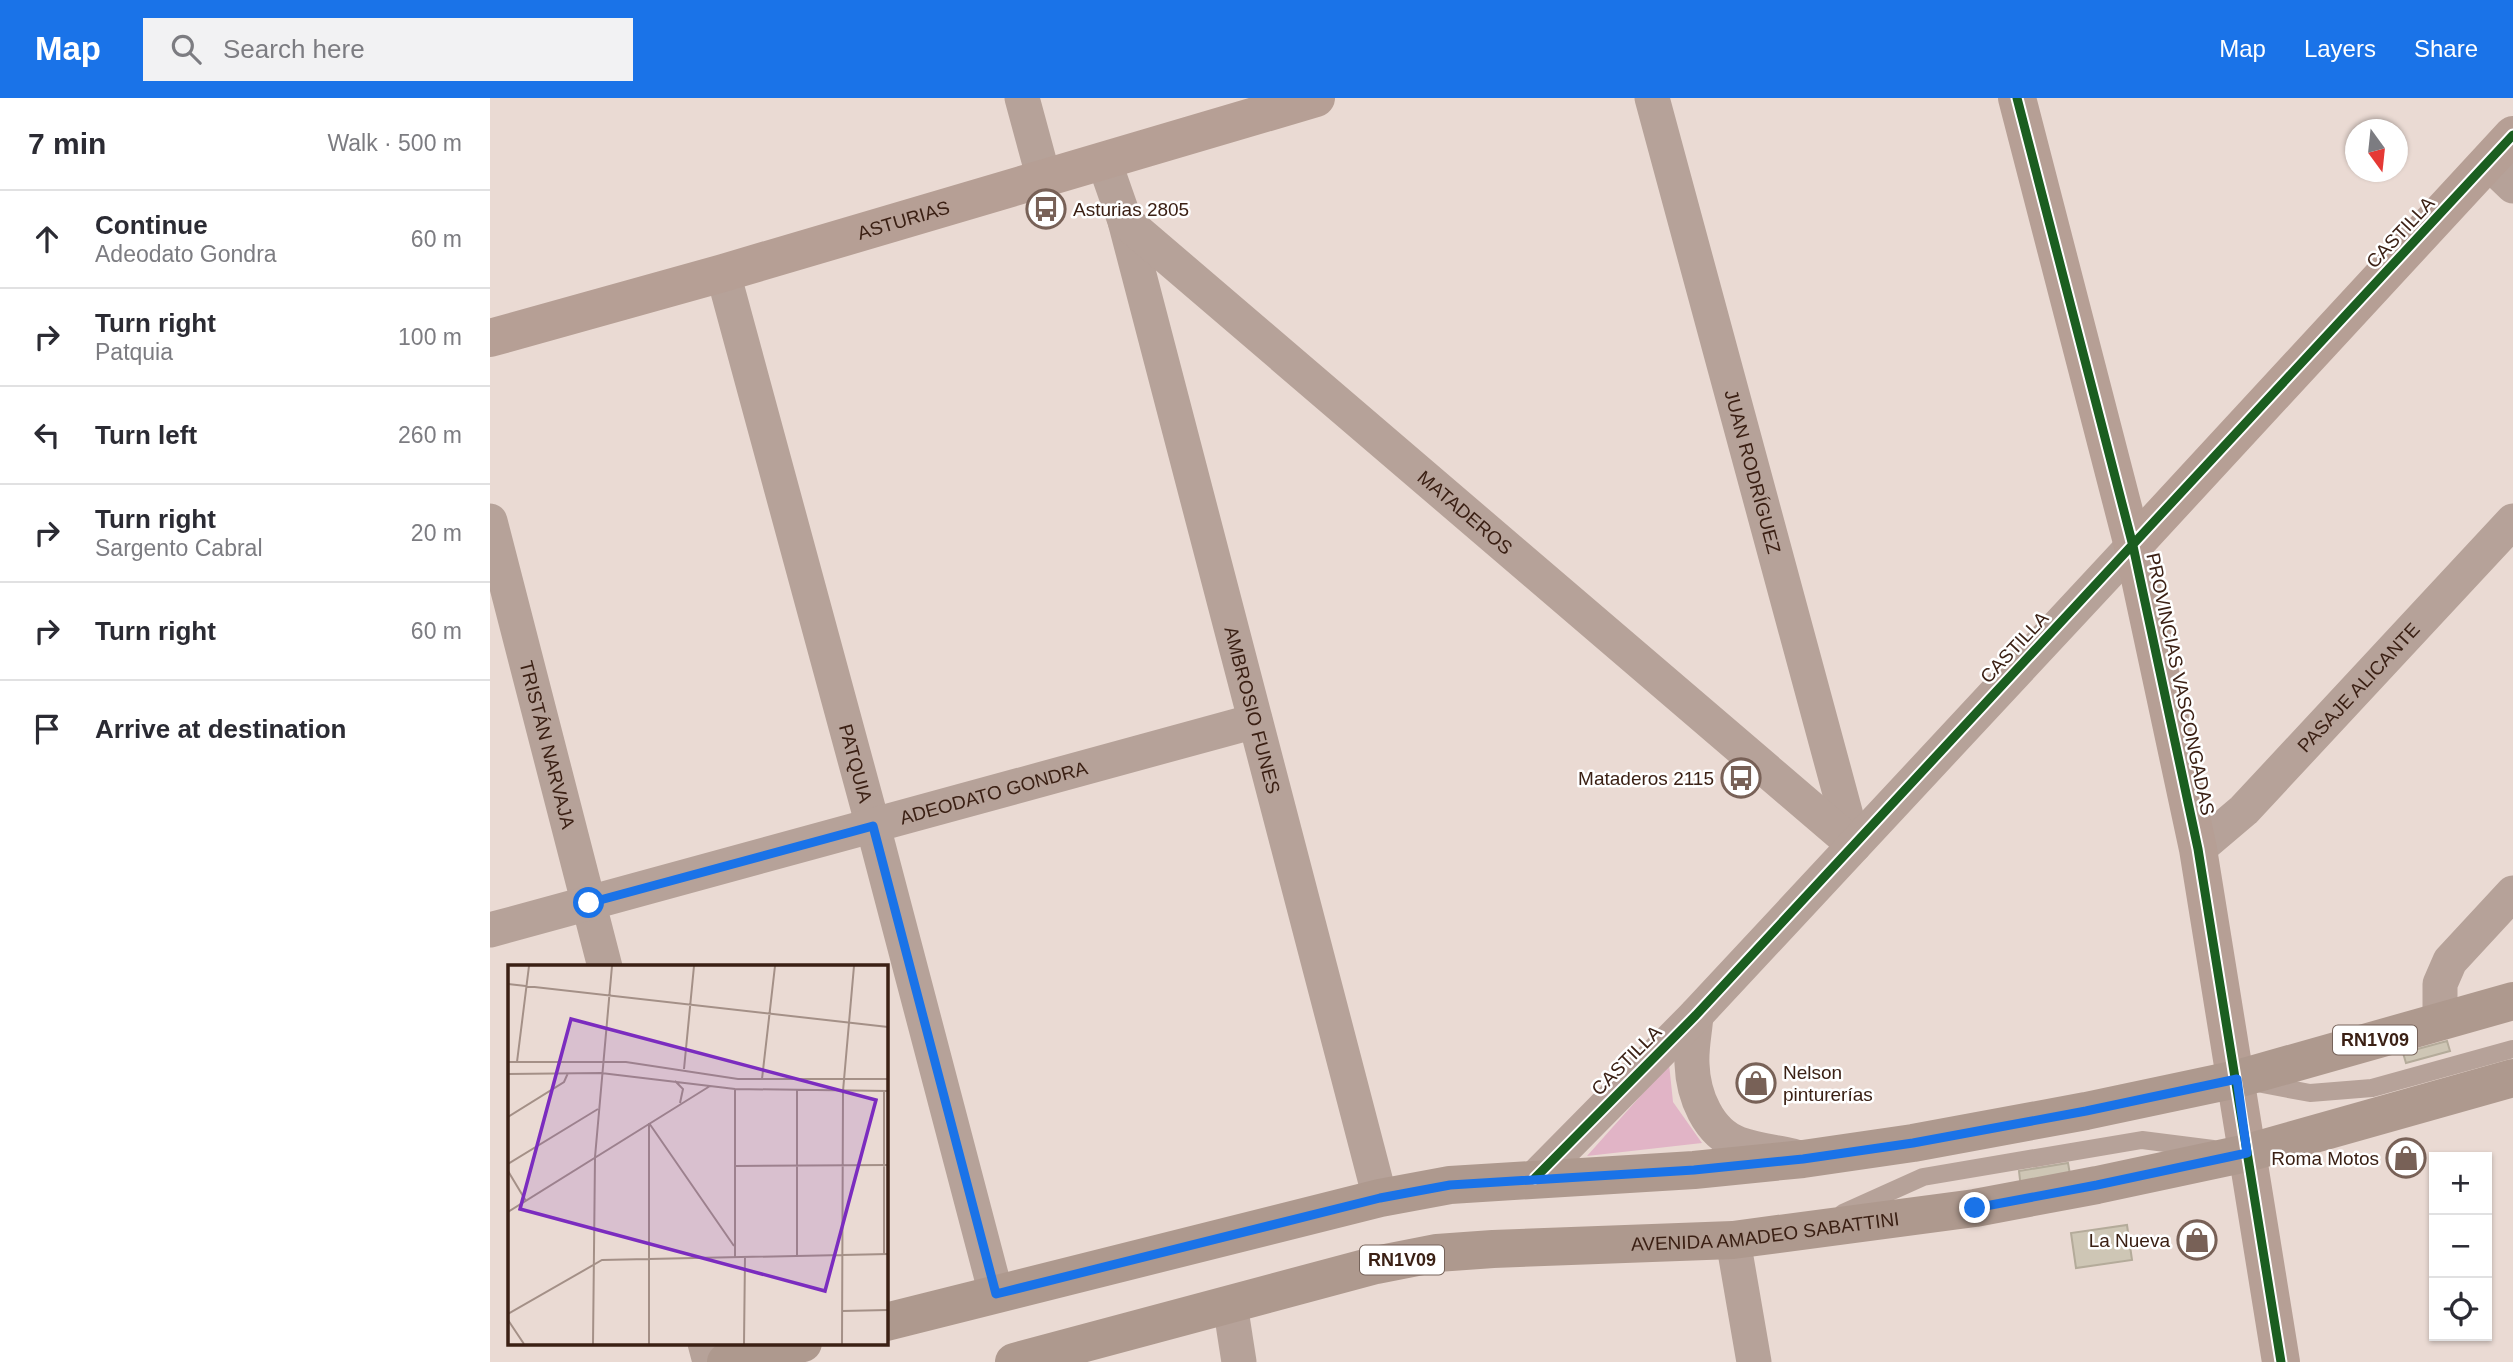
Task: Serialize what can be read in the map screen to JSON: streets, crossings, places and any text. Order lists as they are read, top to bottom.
{
  "streets": {
    "main road": ["RN1V09", "AVENIDA AMADEO SABATTINI"],
    "street": [
      "ASTURIAS",
      "CASTILLA",
      "JUAN RODRÍGUEZ",
      "MATADEROS",
      "PROVINCIAS VASCONGADAS",
      "PASAJE ALICANTE",
      "AMBROSIO FUNES",
      "TRISTÁN NARVAJA",
      "PATQUIA",
      "ADEODATO GONDRA"
    ]
  },
  "crossings": [
    ["ASTURIAS", "PATQUIA"],
    ["CASTILLA", "JUAN RODRÍGUEZ"],
    ["CASTILLA", "MATADEROS"],
    ["CASTILLA", "PROVINCIAS VASCONGADAS"],
    ["CASTILLA", "RN1V09"],
    ["JUAN RODRÍGUEZ", "MATADEROS"],
    ["MATADEROS", "AMBROSIO FUNES"],
    ["PROVINCIAS VASCONGADAS", "PASAJE ALICANTE"],
    ["PROVINCIAS VASCONGADAS", "RN1V09"],
    ["PROVINCIAS VASCONGADAS", "AVENIDA AMADEO SABATTINI"],
    ["AMBROSIO FUNES", "ADEODATO GONDRA"],
    ["AMBROSIO FUNES", "RN1V09"],
    ["TRISTÁN NARVAJA", "ADEODATO GONDRA"],
    ["PATQUIA", "ADEODATO GONDRA"],
    ["PATQUIA", "RN1V09"]
  ],
  "places": {
    "bus stop": ["Asturias 2805", "Mataderos 2115"],
    "shop": ["Nelson pinturerías", "Roma Motos", "La Nueva"]
  },
  "north": "bottom",
  "page": {
    "header": "Map",
    "search": "Search here",
    "nav": ["Map", "Layers", "Share"],
    "heading": ["7 min", "Walk · 500 m"],
    "list": [
      ["Continue", "Adeodato Gondra", "60 m"],
      ["Turn right", "Patquia", "100 m"],
      ["Turn left", "260 m"],
      ["Turn right", "Sargento Cabral", "20 m"],
      ["Turn right", "60 m"],
      "Arrive at destination"
    ],
    "map_buttons": ["+", "−"]
  }
}
